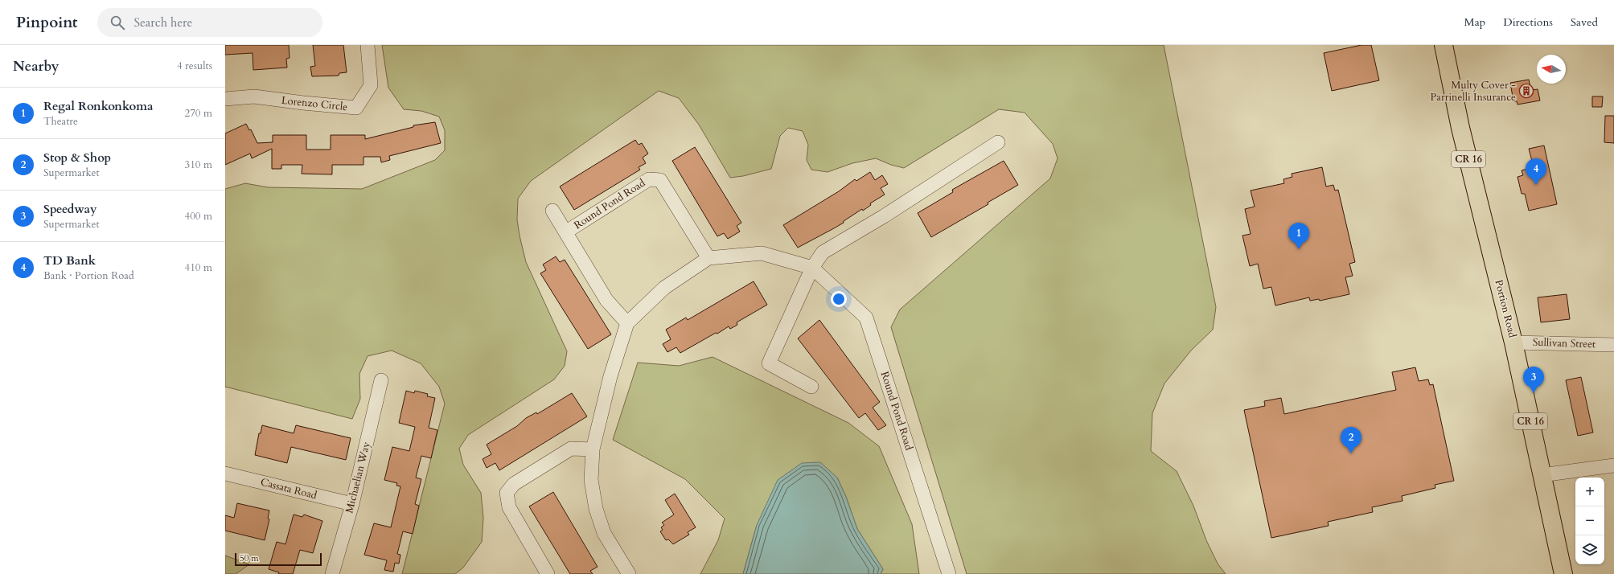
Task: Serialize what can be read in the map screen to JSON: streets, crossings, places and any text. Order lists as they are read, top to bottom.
{
  "streets": {
    "main road": ["CR 16", "Portion Road"],
    "street": [
      "Lorenzo Circle",
      "Round Pond Road",
      "Sullivan Street",
      "Michaelian Way",
      "Cassata Road"
    ]
  },
  "crossings": [
    ["Portion Road", "Sullivan Street"],
    ["Michaelian Way", "Cassata Road"]
  ],
  "places": {
    "building": ["Multy Cover - Parrinelli Insurance"]
  },
  "scale_bar": "50 m",
  "north": "left",
  "page": {
    "header": "Pinpoint",
    "search": "Search here",
    "nav": ["Map", "Directions", "Saved"],
    "heading": ["Nearby", "4 results"],
    "list": [
      {
        "mark": "1",
        "name": "Regal Ronkonkoma",
        "note": "Theatre",
        "value": "270 m"
      },
      {
        "mark": "2",
        "name": "Stop & Shop",
        "note": "Supermarket",
        "value": "310 m"
      },
      {
        "mark": "3",
        "name": "Speedway",
        "note": "Supermarket",
        "value": "400 m"
      },
      {
        "mark": "4",
        "name": "TD Bank",
        "note": "Bank · Portion Road",
        "value": "410 m"
      }
    ],
    "pins": [
      "4",
      "1",
      "3",
      "2"
    ],
    "map_buttons": ["+", "−"],
    "scale": "50 m"
  }
}
